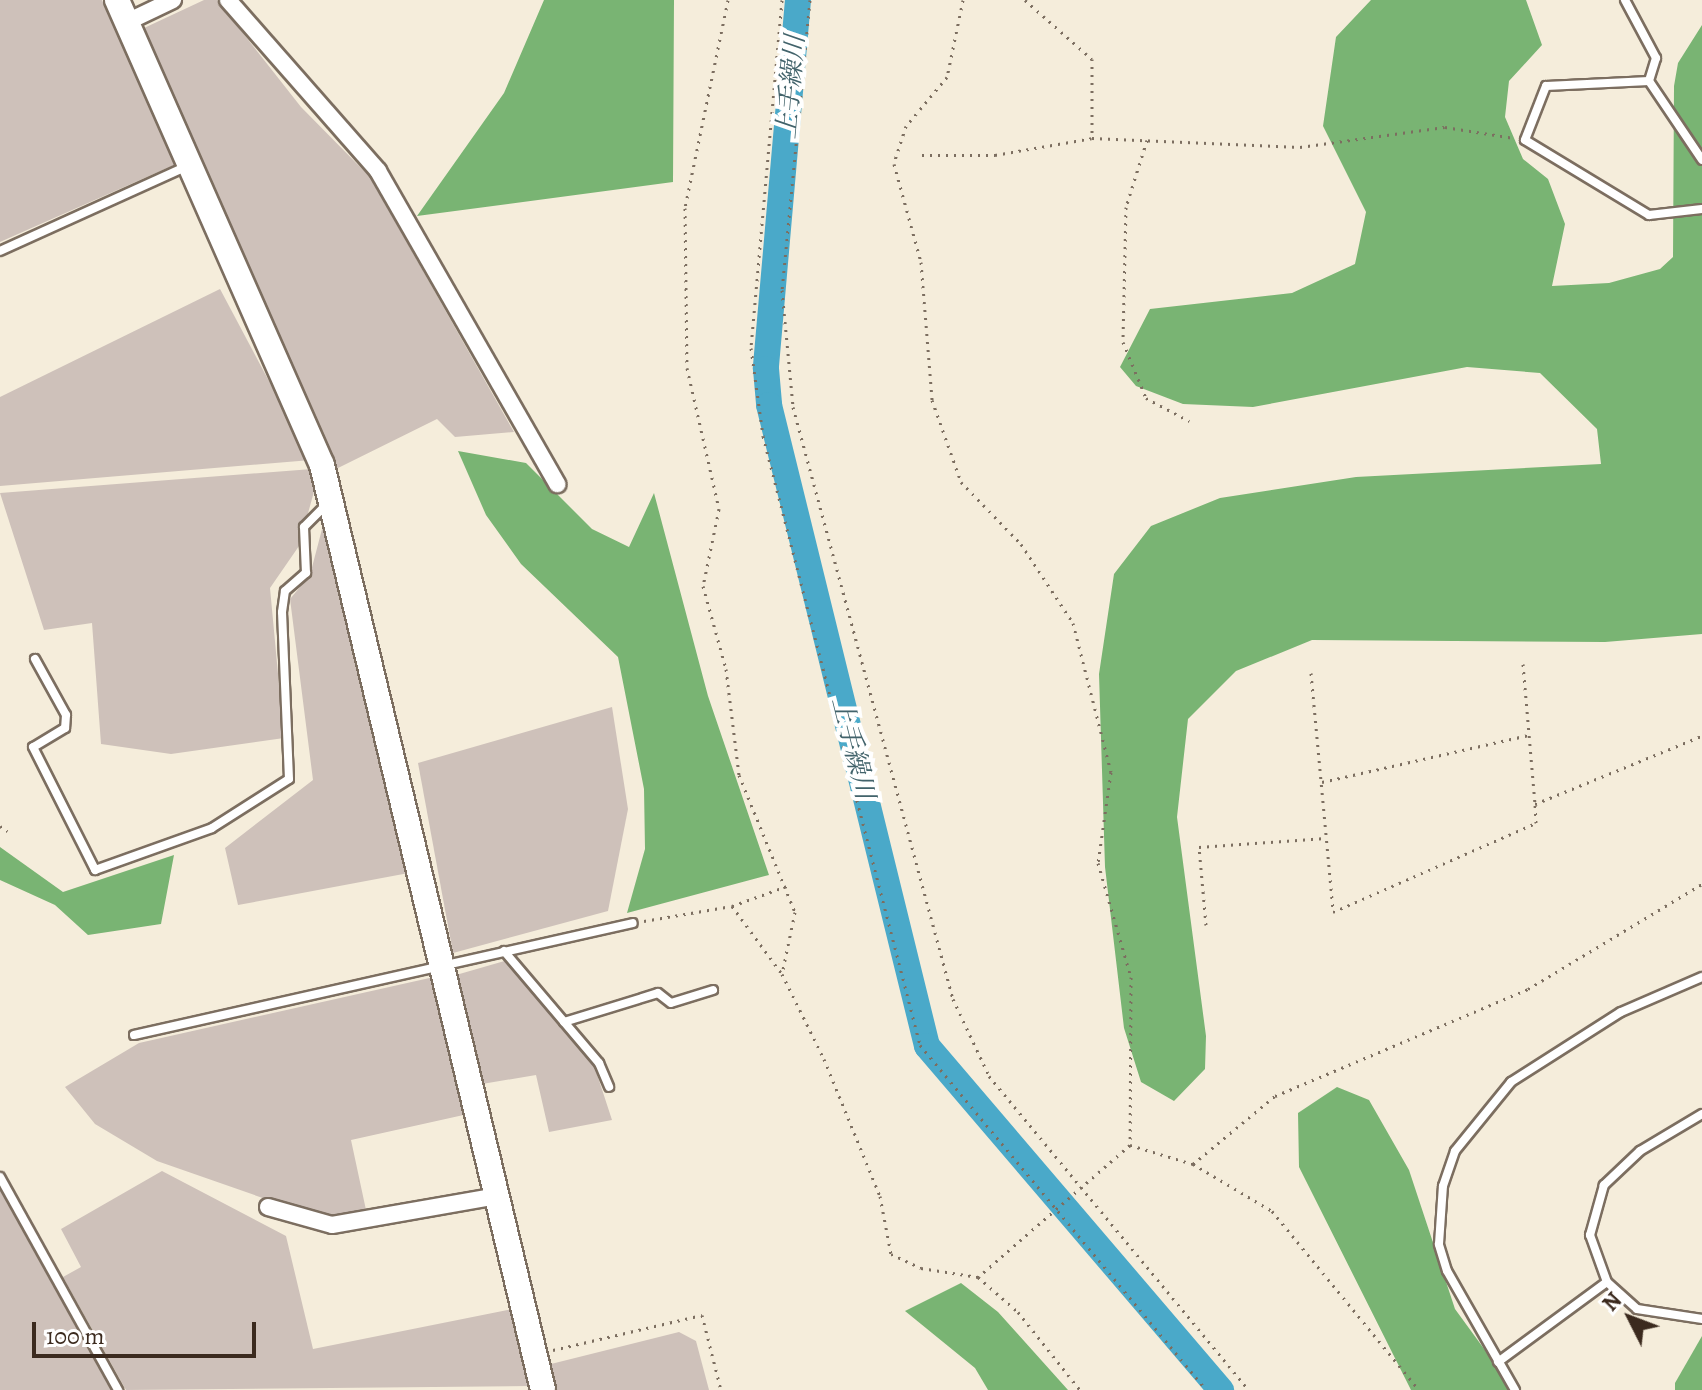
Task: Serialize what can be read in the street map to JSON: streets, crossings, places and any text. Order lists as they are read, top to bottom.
{
  "water": ["上手繰川"],
  "scale_bar": "100 m",
  "north": "top left"
}
